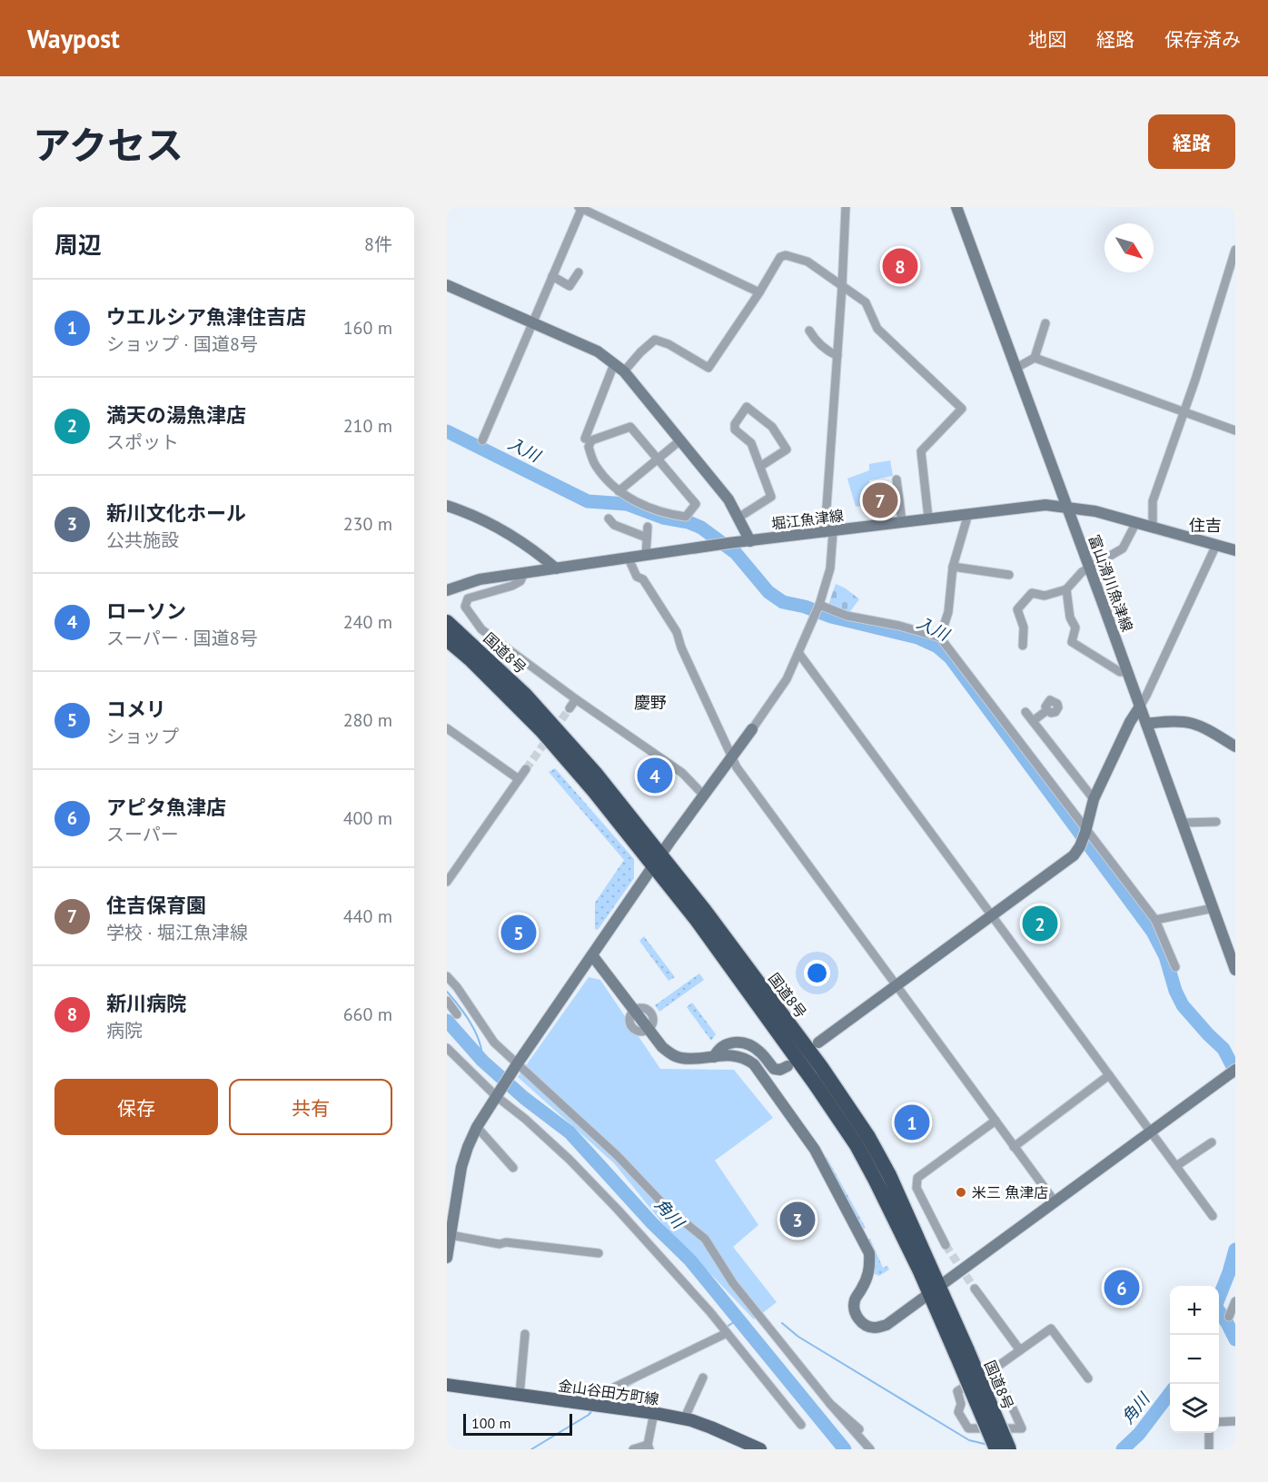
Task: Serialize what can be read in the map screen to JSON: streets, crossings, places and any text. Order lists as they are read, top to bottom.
{
  "streets": {
    "highway": ["国道8号"],
    "main road": ["金山谷田方町線"],
    "street": ["堀江魚津線", "富山滑川魚津線"]
  },
  "crossings": [
    ["堀江魚津線", "富山滑川魚津線"]
  ],
  "districts": ["住吉", "慶野"],
  "water": ["入川", "角川"],
  "places": ["米三 魚津店"],
  "scale_bar": "100 m",
  "north": "bottom right",
  "page": {
    "header": "Waypost",
    "nav": ["地図", "経路", "保存済み"],
    "title": "アクセス",
    "buttons": [
      "経路",
      ["保存", "共有"]
    ],
    "heading": ["周辺", "8件"],
    "pins": [
      "8",
      "7",
      "4",
      "2",
      "5",
      "1",
      "3",
      "6"
    ],
    "list": [
      {
        "mark": "1",
        "name": "ウエルシア魚津住吉店",
        "note": "ショップ · 国道8号",
        "value": "160 m"
      },
      {
        "mark": "2",
        "name": "満天の湯魚津店",
        "note": "スポット",
        "value": "210 m"
      },
      {
        "mark": "3",
        "name": "新川文化ホール",
        "note": "公共施設",
        "value": "230 m"
      },
      {
        "mark": "4",
        "name": "ローソン",
        "note": "スーパー · 国道8号",
        "value": "240 m"
      },
      {
        "mark": "5",
        "name": "コメリ",
        "note": "ショップ",
        "value": "280 m"
      },
      {
        "mark": "6",
        "name": "アピタ魚津店",
        "note": "スーパー",
        "value": "400 m"
      },
      {
        "mark": "7",
        "name": "住吉保育園",
        "note": "学校 · 堀江魚津線",
        "value": "440 m"
      },
      {
        "mark": "8",
        "name": "新川病院",
        "note": "病院",
        "value": "660 m"
      }
    ],
    "map_buttons": ["+", "−"],
    "scale": "100 m"
  }
}
